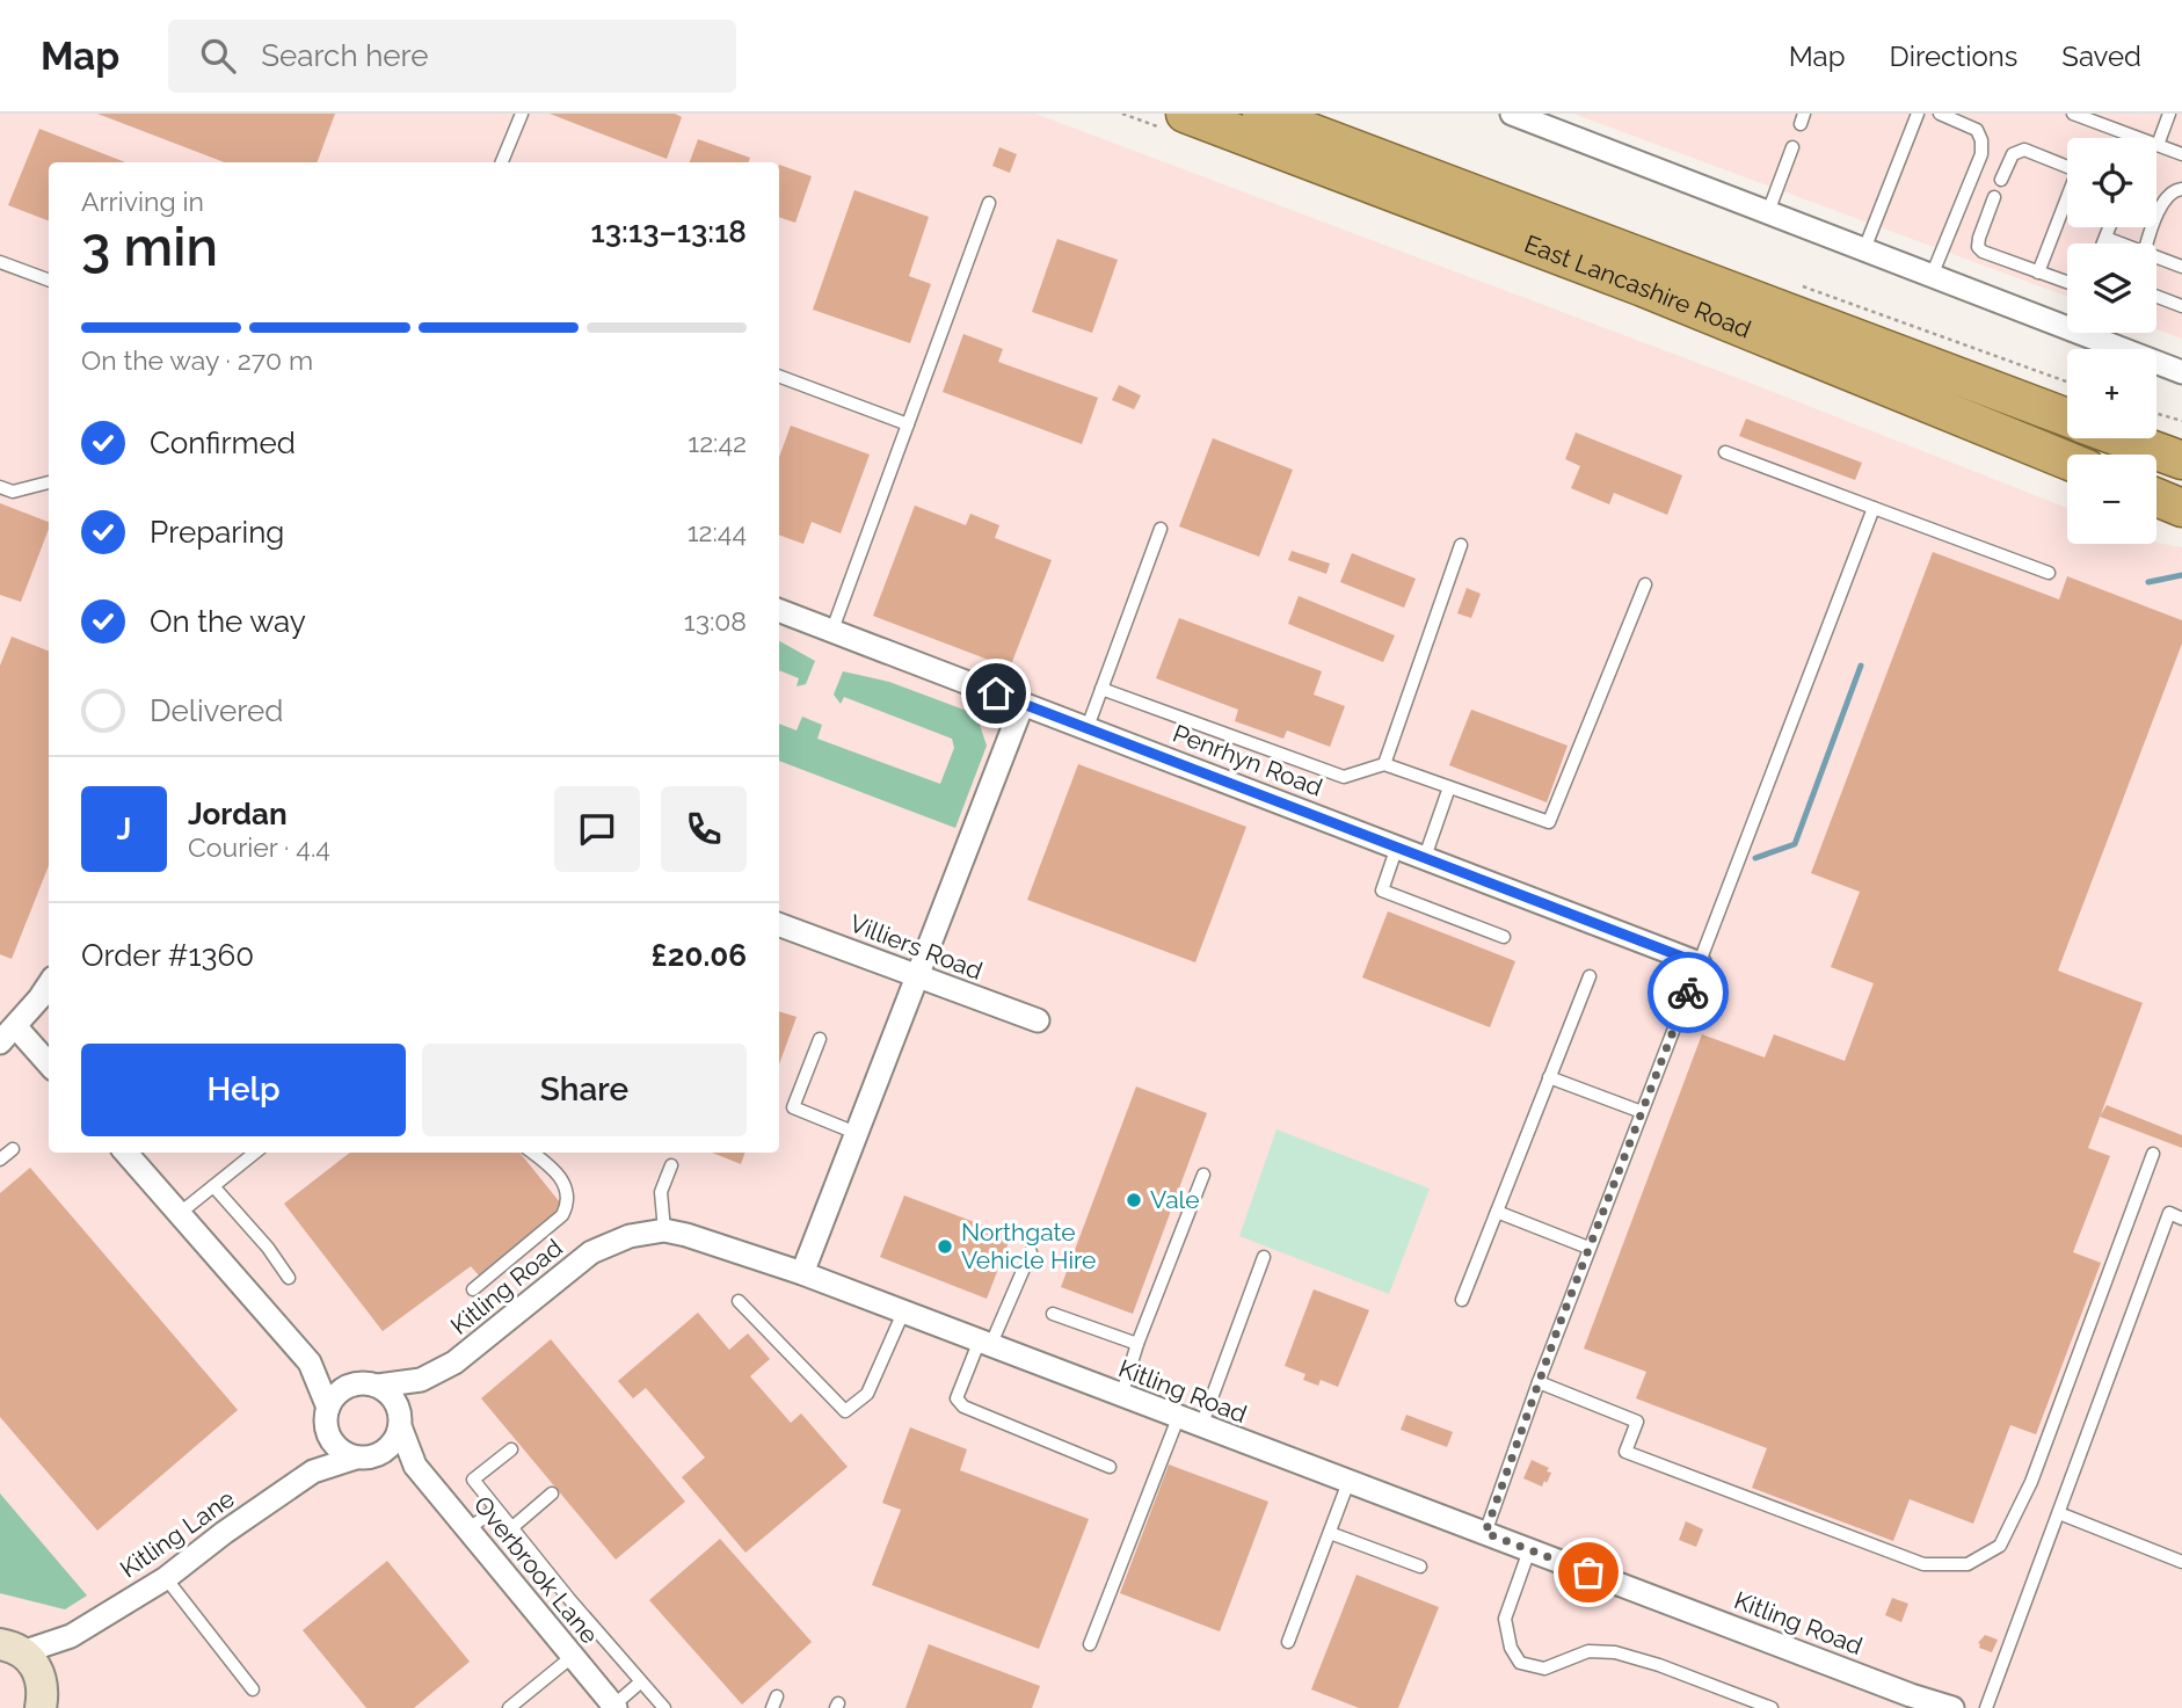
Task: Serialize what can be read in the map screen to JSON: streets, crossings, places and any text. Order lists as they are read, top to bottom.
{
  "streets": {
    "highway": ["East Lancashire Road"],
    "street": [
      "Penrhyn Road",
      "Villiers Road",
      "Kitling Road",
      "Kitling Lane",
      "Overbrook Lane"
    ]
  },
  "crossings": [
    ["Kitling Road", "Kitling Lane"],
    ["Kitling Road", "Overbrook Lane"],
    ["Kitling Lane", "Overbrook Lane"]
  ],
  "places": ["Vale", "Northgate Vehicle Hire"],
  "page": {
    "header": "Map",
    "search": "Search here",
    "nav": ["Map", "Directions", "Saved"],
    "map_buttons": ["+", "−"],
    "heading": ["3 min", "Arriving in", "13:13–13:18"],
    "panel": [
      "Jordan",
      "Courier · 4.4",
      "Order #1360",
      "£20.06"
    ],
    "bar": "On the way · 270 m",
    "list": [
      ["Confirmed", "12:42"],
      ["Preparing", "12:44"],
      ["On the way", "13:08"],
      "Delivered"
    ],
    "round": "J",
    "buttons": ["Help", "Share"]
  }
}
